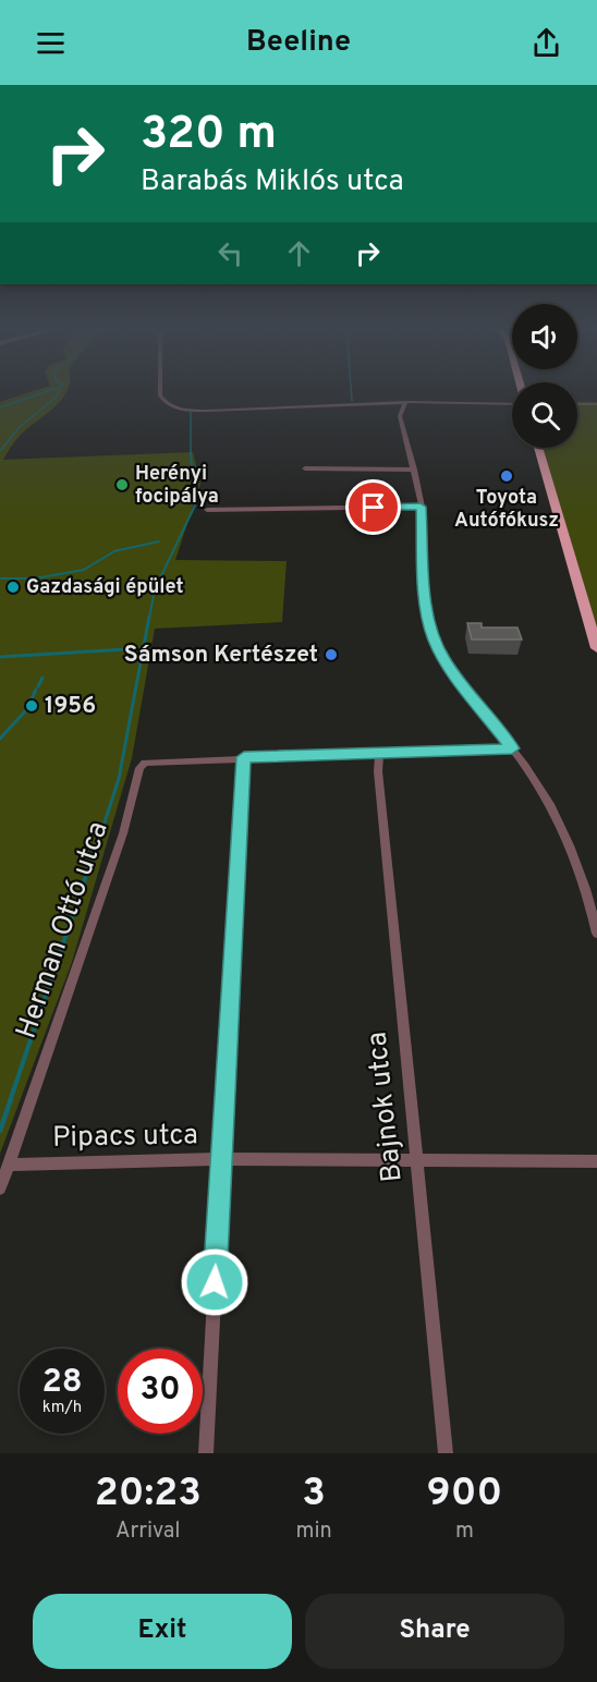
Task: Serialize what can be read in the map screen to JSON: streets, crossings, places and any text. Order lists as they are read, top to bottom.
{
  "streets": {
    "street": ["Herman Ottó utca", "Bajnok utca", "Pipacs utca"]
  },
  "crossings": [
    ["Herman Ottó utca", "Pipacs utca"],
    ["Bajnok utca", "Pipacs utca"]
  ],
  "places": [
    "Toyota Autófókusz",
    "Herényi focipálya",
    "Gazdasági épület",
    "Sámson Kertészet",
    "1956"
  ],
  "page": {
    "header": "Beeline",
    "turn": ["320 m", "Barabás Miklós utca"],
    "speed": "28 km/h",
    "limit": "30",
    "eta": [
      "20:23",
      "Arrival",
      "3",
      "min",
      "900",
      "m"
    ],
    "buttons": ["Exit", "Share"]
  }
}
